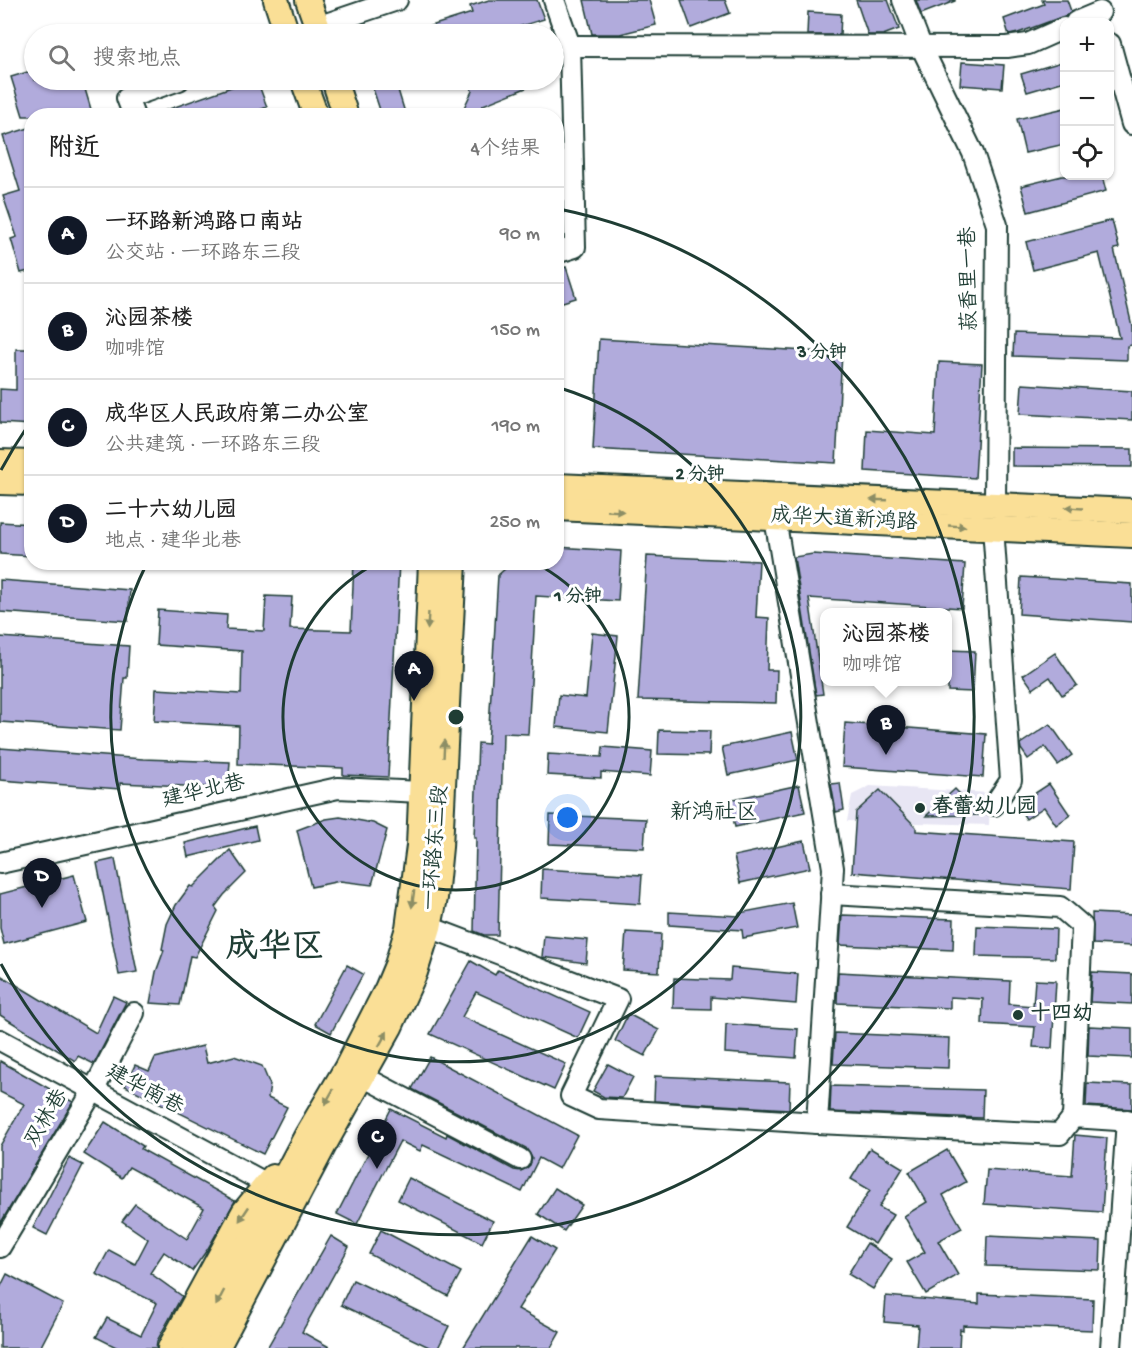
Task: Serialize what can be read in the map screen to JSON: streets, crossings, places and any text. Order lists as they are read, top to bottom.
{
  "streets": {
    "main road": ["成华大道新鸿路", "一环路东三段"],
    "street": [
      "菽香里一巷",
      "建华北巷",
      "建华南巷",
      "双林巷"
    ]
  },
  "crossings": [
    ["菽香里一巷", "成华大道新鸿路"],
    ["建华北巷", "一环路东三段"],
    ["建华南巷", "双林巷"]
  ],
  "districts": ["新鸿社区", "成华区"],
  "places": ["春蕾幼儿园", "十四幼"],
  "page": {
    "map_buttons": ["+", "−"],
    "search": "搜索地点",
    "heading": ["附近", "4个结果"],
    "list": [
      {
        "mark": "A",
        "name": "一环路新鸿路口南站",
        "note": "公交站 · 一环路东三段",
        "value": "90 m"
      },
      {
        "mark": "B",
        "name": "沁园茶楼",
        "note": "咖啡馆",
        "value": "150 m"
      },
      {
        "mark": "C",
        "name": "成华区人民政府第二办公室",
        "note": "公共建筑 · 一环路东三段",
        "value": "190 m"
      },
      {
        "mark": "D",
        "name": "二十六幼儿园",
        "note": "地点 · 建华北巷",
        "value": "250 m"
      }
    ],
    "popup": ["沁园茶楼", "咖啡馆"],
    "pins": [
      "A",
      "B",
      "D",
      "C"
    ]
  },
  "rings": ["3 分钟", "2 分钟", "1 分钟"]
}
